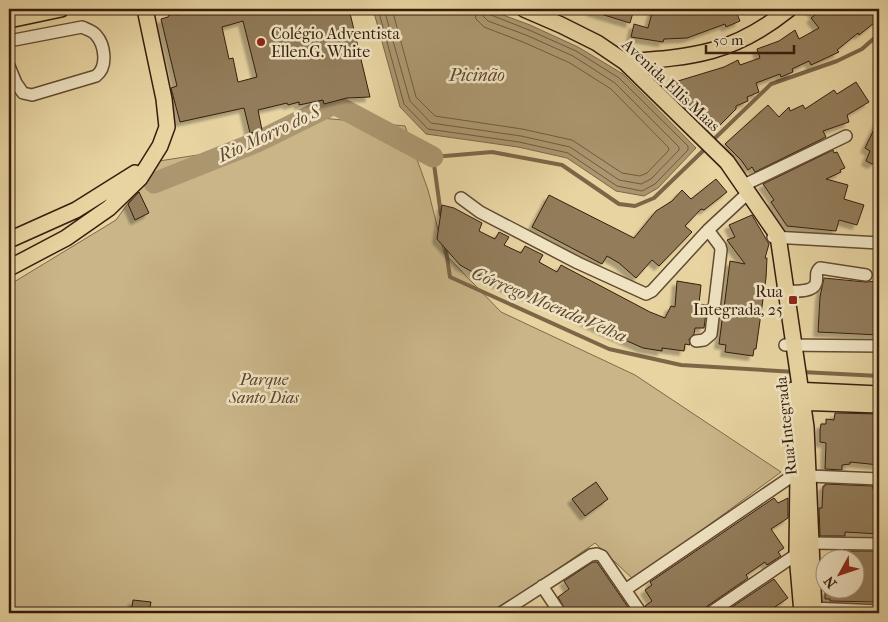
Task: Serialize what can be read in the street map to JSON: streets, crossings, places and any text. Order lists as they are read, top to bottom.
{
  "streets": {
    "main road": ["Avenida Ellis Maas", "Rua Integrada"]
  },
  "crossings": [
    ["Avenida Ellis Maas", "Rua Integrada"]
  ],
  "water": ["Picinão", "Rio Morro do S", "Córrego Moenda Velha"],
  "parks": ["Parque Santo Dias"],
  "places": {
    "other": ["Colégio Adventista Ellen.G. White"],
    "transit": ["Rua Integrada, 25"]
  },
  "scale_bar": "50 m",
  "north": "bottom left"
}
